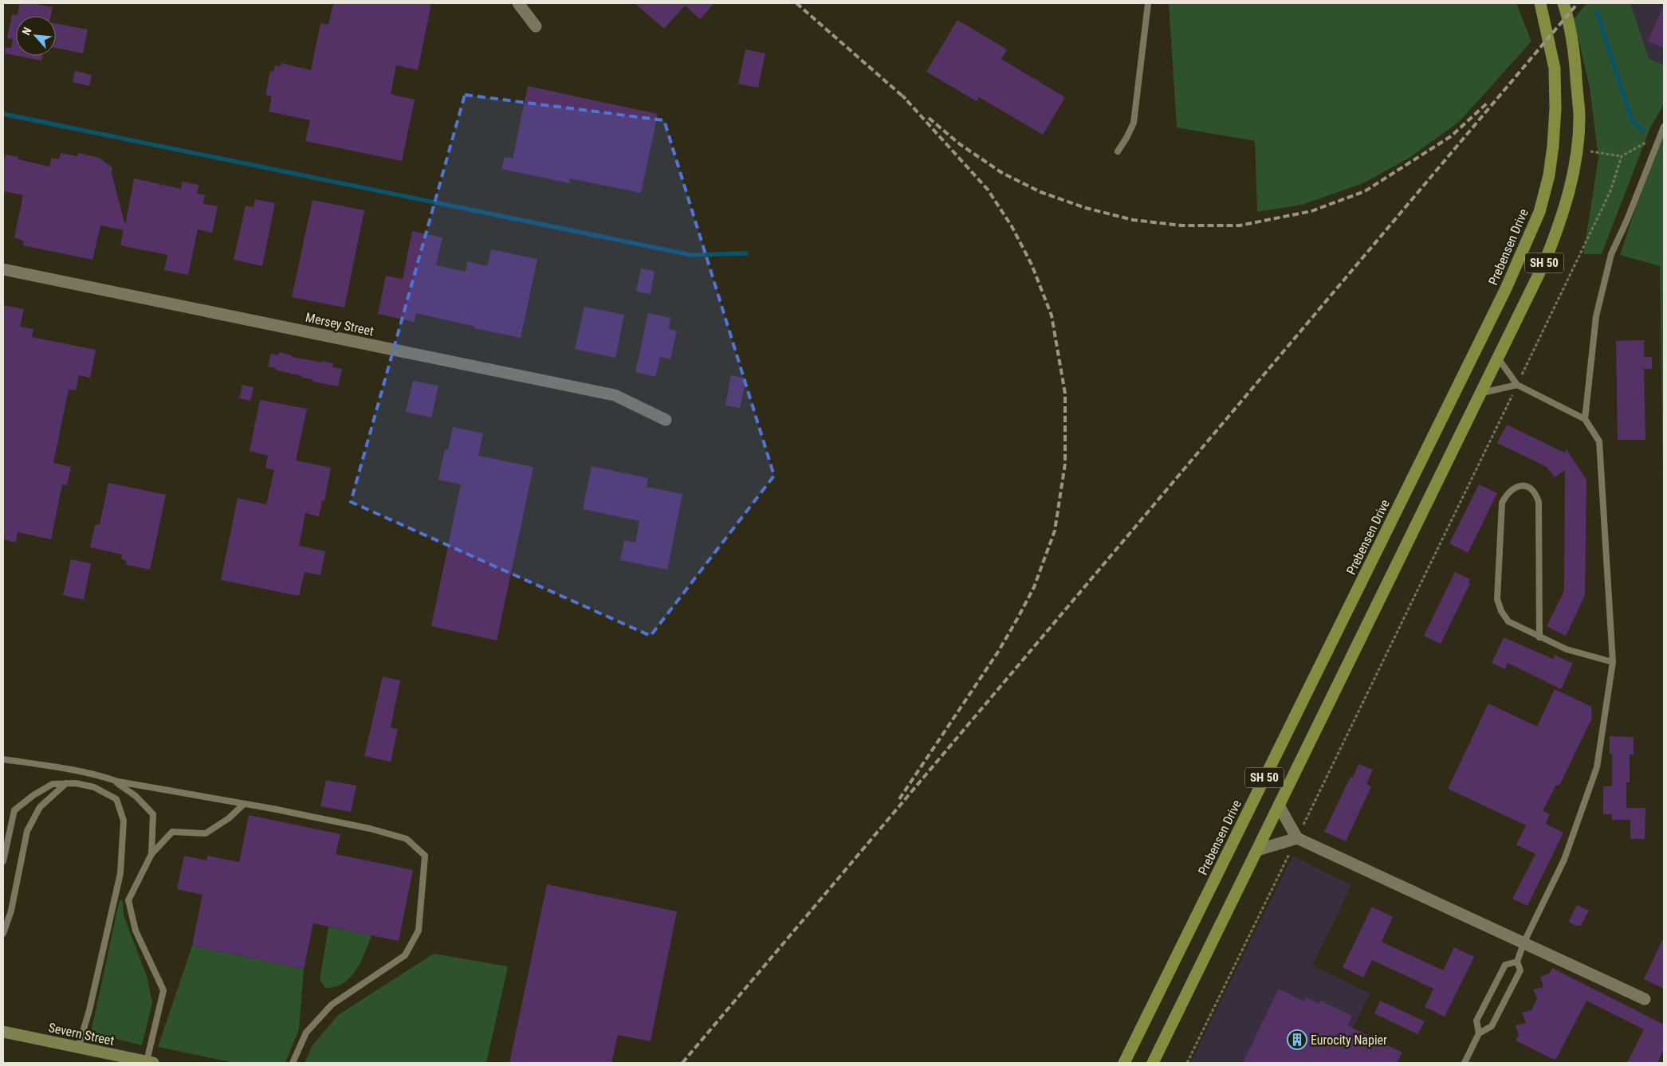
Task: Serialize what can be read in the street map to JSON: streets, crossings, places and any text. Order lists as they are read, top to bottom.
{
  "streets": {
    "main road": ["Prebensen Drive", "SH 50"],
    "street": ["Mersey Street", "Severn Street"]
  },
  "places": {
    "building": ["Eurocity Napier"]
  },
  "north": "top left"
}
